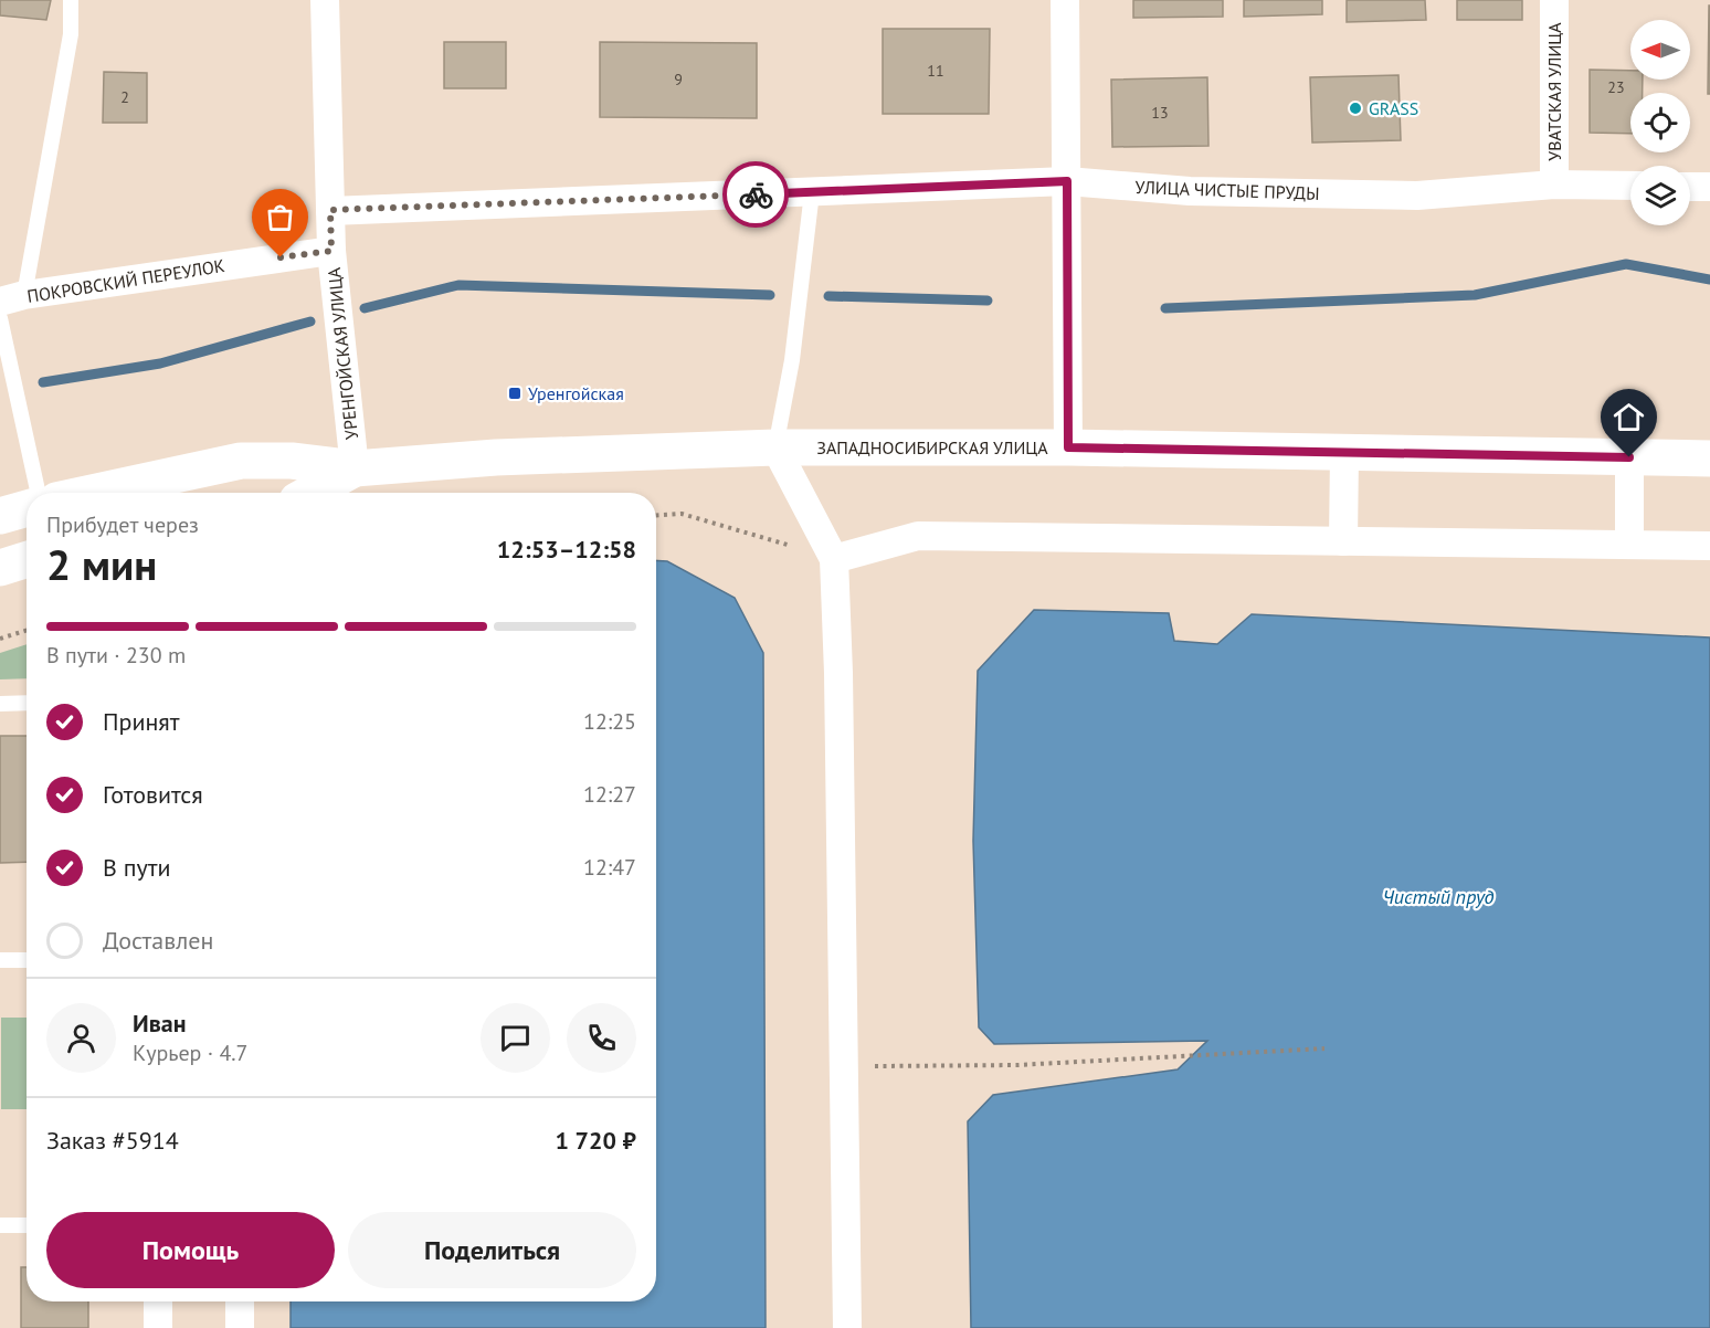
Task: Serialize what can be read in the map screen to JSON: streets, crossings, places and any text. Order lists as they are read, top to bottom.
{
  "streets": {
    "main road": ["ЗАПАДНОСИБИРСКАЯ УЛИЦА"],
    "street": [
      "УВАТСКАЯ УЛИЦА",
      "УЛИЦА ЧИСТЫЕ ПРУДЫ",
      "ПОКРОВСКИЙ ПЕРЕУЛОК",
      "УРЕНГОЙСКАЯ УЛИЦА"
    ]
  },
  "crossings": [
    ["УВАТСКАЯ УЛИЦА", "УЛИЦА ЧИСТЫЕ ПРУДЫ"],
    ["УЛИЦА ЧИСТЫЕ ПРУДЫ", "УРЕНГОЙСКАЯ УЛИЦА"],
    ["ПОКРОВСКИЙ ПЕРЕУЛОК", "УРЕНГОЙСКАЯ УЛИЦА"],
    ["УРЕНГОЙСКАЯ УЛИЦА", "ЗАПАДНОСИБИРСКАЯ УЛИЦА"]
  ],
  "water": ["Чистый пруд"],
  "places": {
    "other": ["GRASS"],
    "transit": ["Уренгойская"]
  },
  "house_numbers": [
    "11",
    "9",
    "23",
    "2",
    "13"
  ],
  "north": "left",
  "page": {
    "heading": ["2 мин", "Прибудет через", "12:53–12:58"],
    "panel": [
      "Иван",
      "Курьер · 4.7",
      "Заказ #5914",
      "1 720 ₽"
    ],
    "bar": "В пути · 230 m",
    "list": [
      ["Принят", "12:25"],
      ["Готовится", "12:27"],
      ["В пути", "12:47"],
      "Доставлен"
    ],
    "buttons": ["Помощь", "Поделиться"]
  }
}
